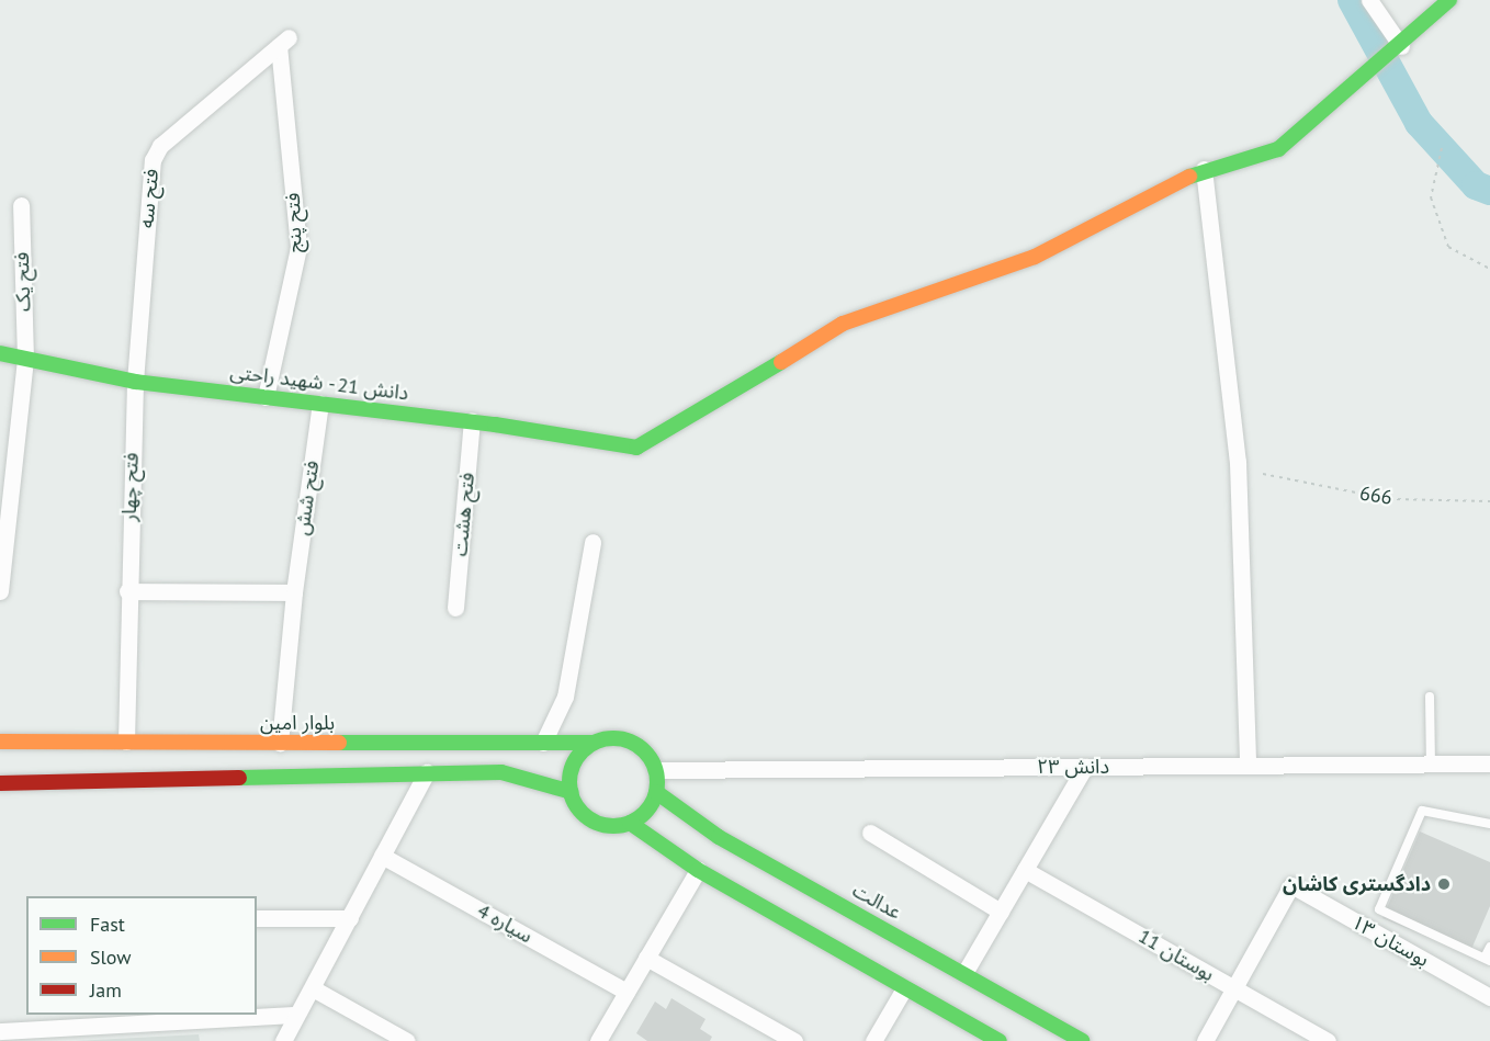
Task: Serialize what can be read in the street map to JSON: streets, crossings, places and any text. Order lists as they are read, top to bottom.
{
  "streets": {
    "street": [
      "فتح سه",
      "فتح پنج",
      "فتح یک",
      "دانش 21 - شهید راحتی",
      "فتح چهار",
      "فتح شش",
      "فتح هشت",
      "بلوار امین",
      "دانش ۲۳",
      "عدالت",
      "سیاره 4",
      "بوستان ۱۳",
      "بوستان 11"
    ],
    "path": ["666"]
  },
  "crossings": [
    ["فتح سه", "فتح پنج"],
    ["فتح سه", "دانش 21 - شهید راحتی"],
    ["فتح سه", "فتح چهار"],
    ["فتح پنج", "دانش 21 - شهید راحتی"],
    ["فتح یک", "دانش 21 - شهید راحتی"],
    ["دانش 21 - شهید راحتی", "فتح چهار"],
    ["دانش 21 - شهید راحتی", "فتح شش"],
    ["دانش 21 - شهید راحتی", "فتح هشت"],
    ["فتح چهار", "بلوار امین"],
    ["فتح شش", "بلوار امین"],
    ["بلوار امین", "دانش ۲۳"],
    ["بلوار امین", "عدالت"],
    ["دانش ۲۳", "عدالت"],
    ["بوستان ۱۳", "بوستان 11"]
  ],
  "places": ["دادگستری کاشان"],
  "legend": ["Fast", "Slow", "Jam"]
}
